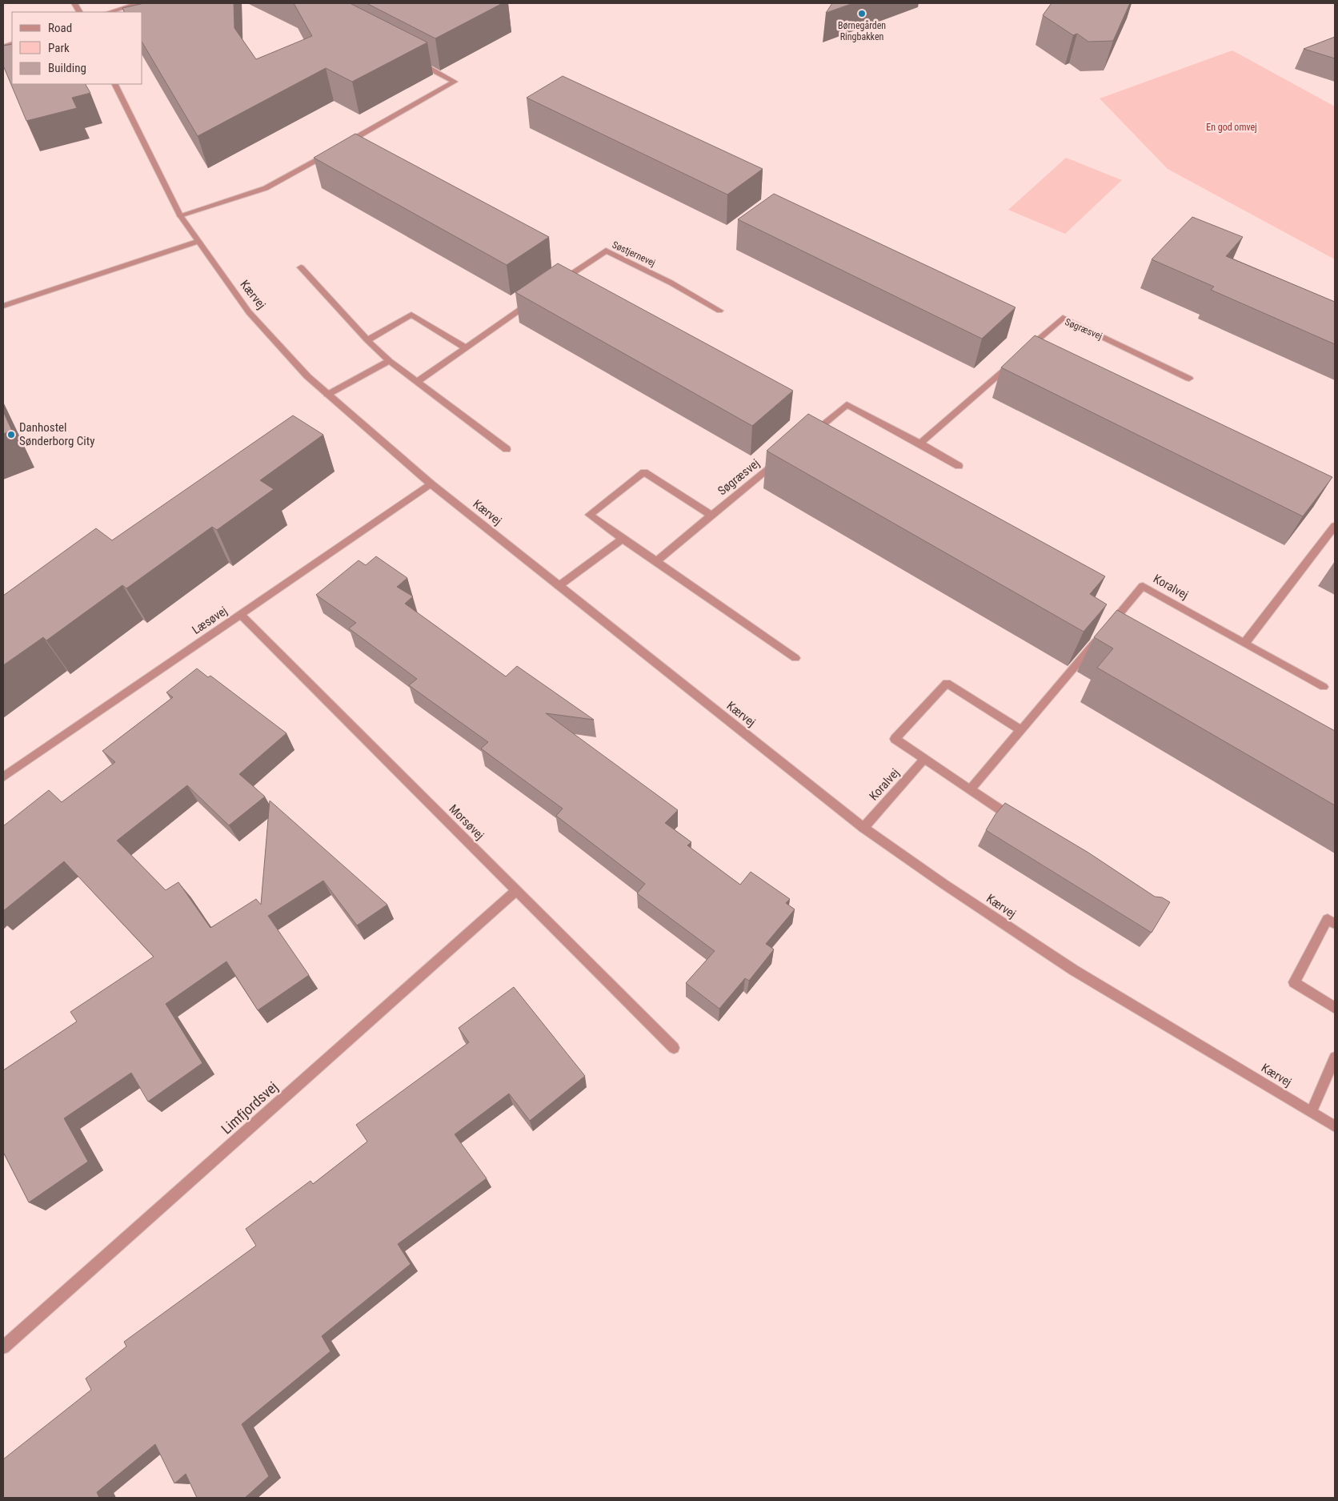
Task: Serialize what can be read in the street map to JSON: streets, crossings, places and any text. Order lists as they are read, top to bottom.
{
  "streets": {
    "street": [
      "Søstjernevej",
      "Kærvej",
      "Søgræsvej",
      "Koralvej",
      "Læsøvej",
      "Morsøvej",
      "Limfjordsvej"
    ]
  },
  "crossings": [
    ["Kærvej", "Koralvej"],
    ["Kærvej", "Læsøvej"],
    ["Læsøvej", "Morsøvej"],
    ["Morsøvej", "Limfjordsvej"]
  ],
  "parks": ["En god omvej"],
  "places": ["Børnegården Ringbakken", "Danhostel Sønderborg City"],
  "legend": ["Road", "Park", "Building"]
}
